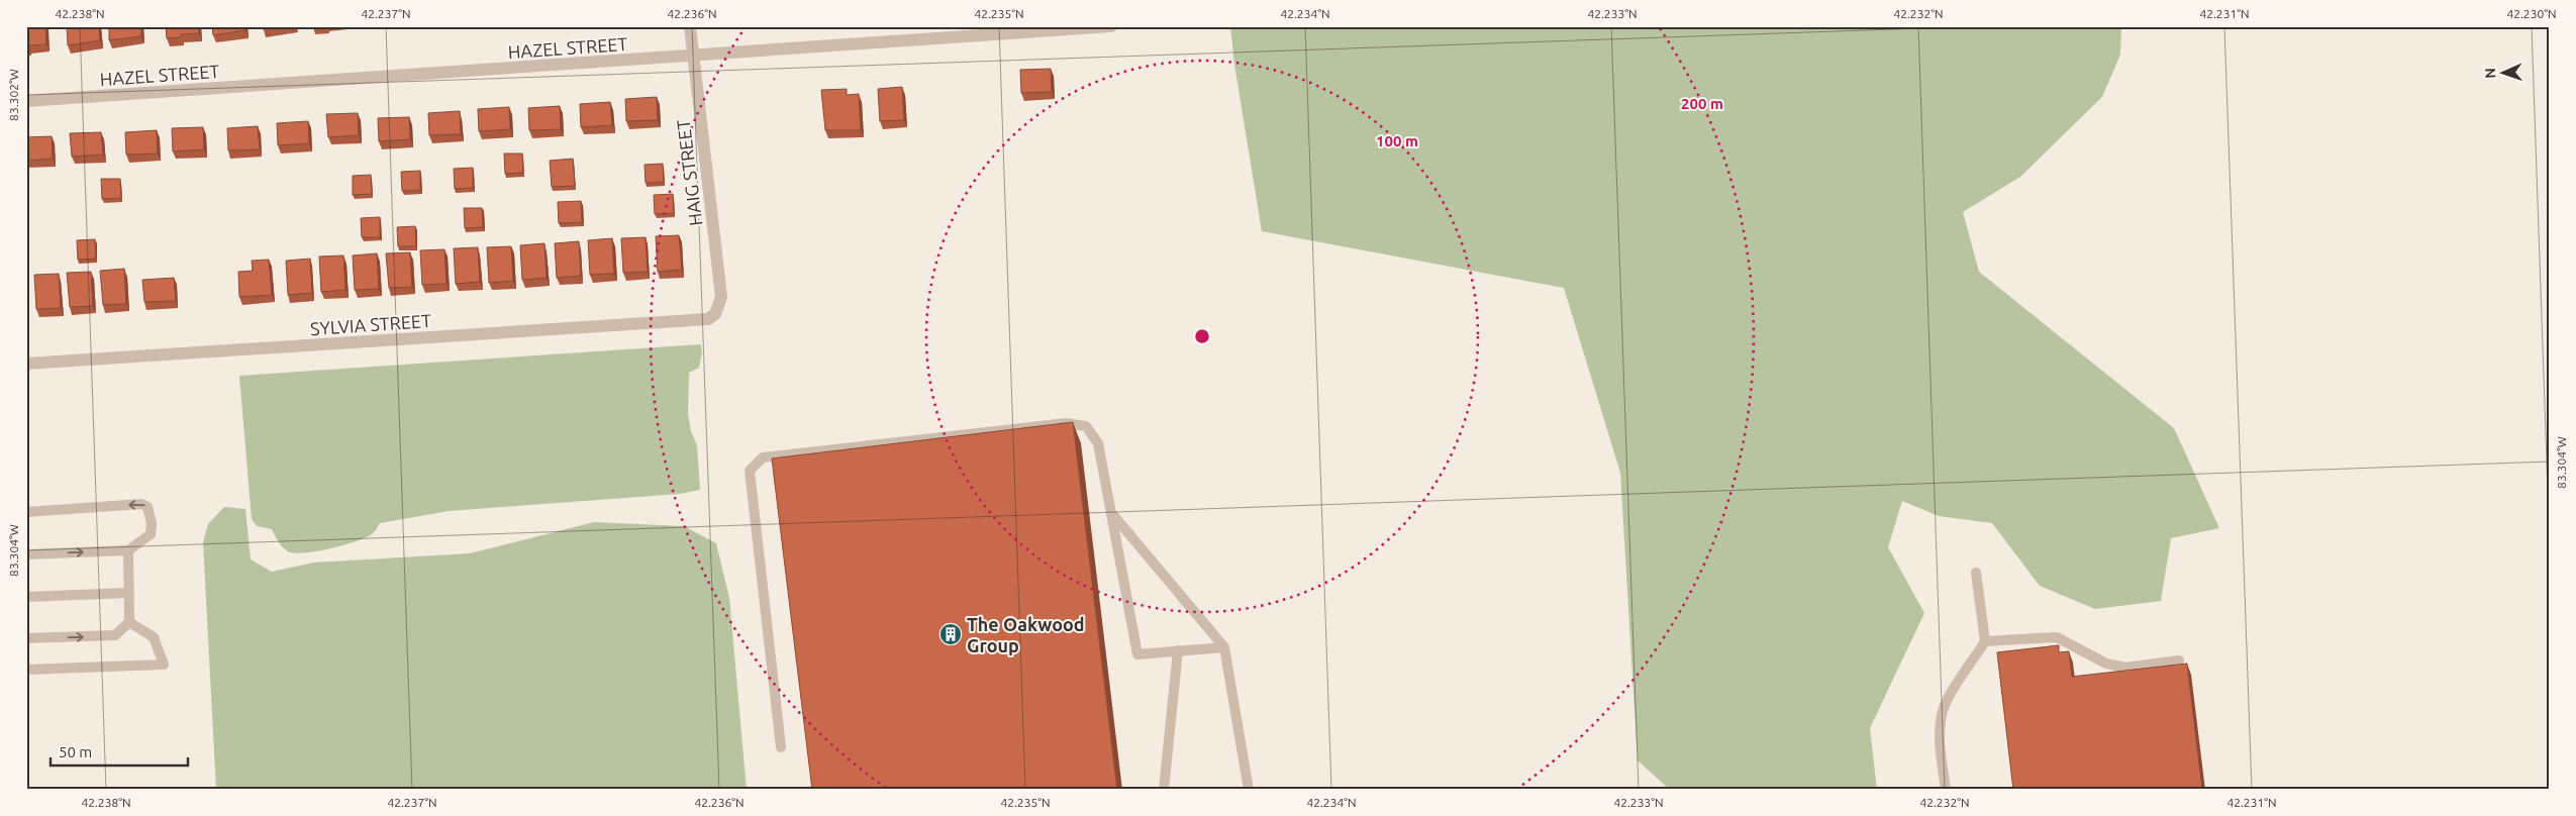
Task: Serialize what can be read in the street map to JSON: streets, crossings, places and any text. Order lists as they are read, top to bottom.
{
  "streets": {
    "street": ["HAZEL STREET", "HAIG STREET", "SYLVIA STREET"]
  },
  "crossings": [
    ["HAZEL STREET", "HAIG STREET"],
    ["HAIG STREET", "SYLVIA STREET"]
  ],
  "places": {
    "building": ["The Oakwood Group"]
  },
  "scale_bar": "50 m",
  "north": "left",
  "coordinates": [
    "42.238°N",
    "42.237°N",
    "42.236°N",
    "42.235°N",
    "42.234°N",
    "42.233°N",
    "42.232°N",
    "42.231°N",
    "42.230°N",
    "83.302°W",
    "83.304°W"
  ],
  "rings": ["200 m", "100 m"]
}
